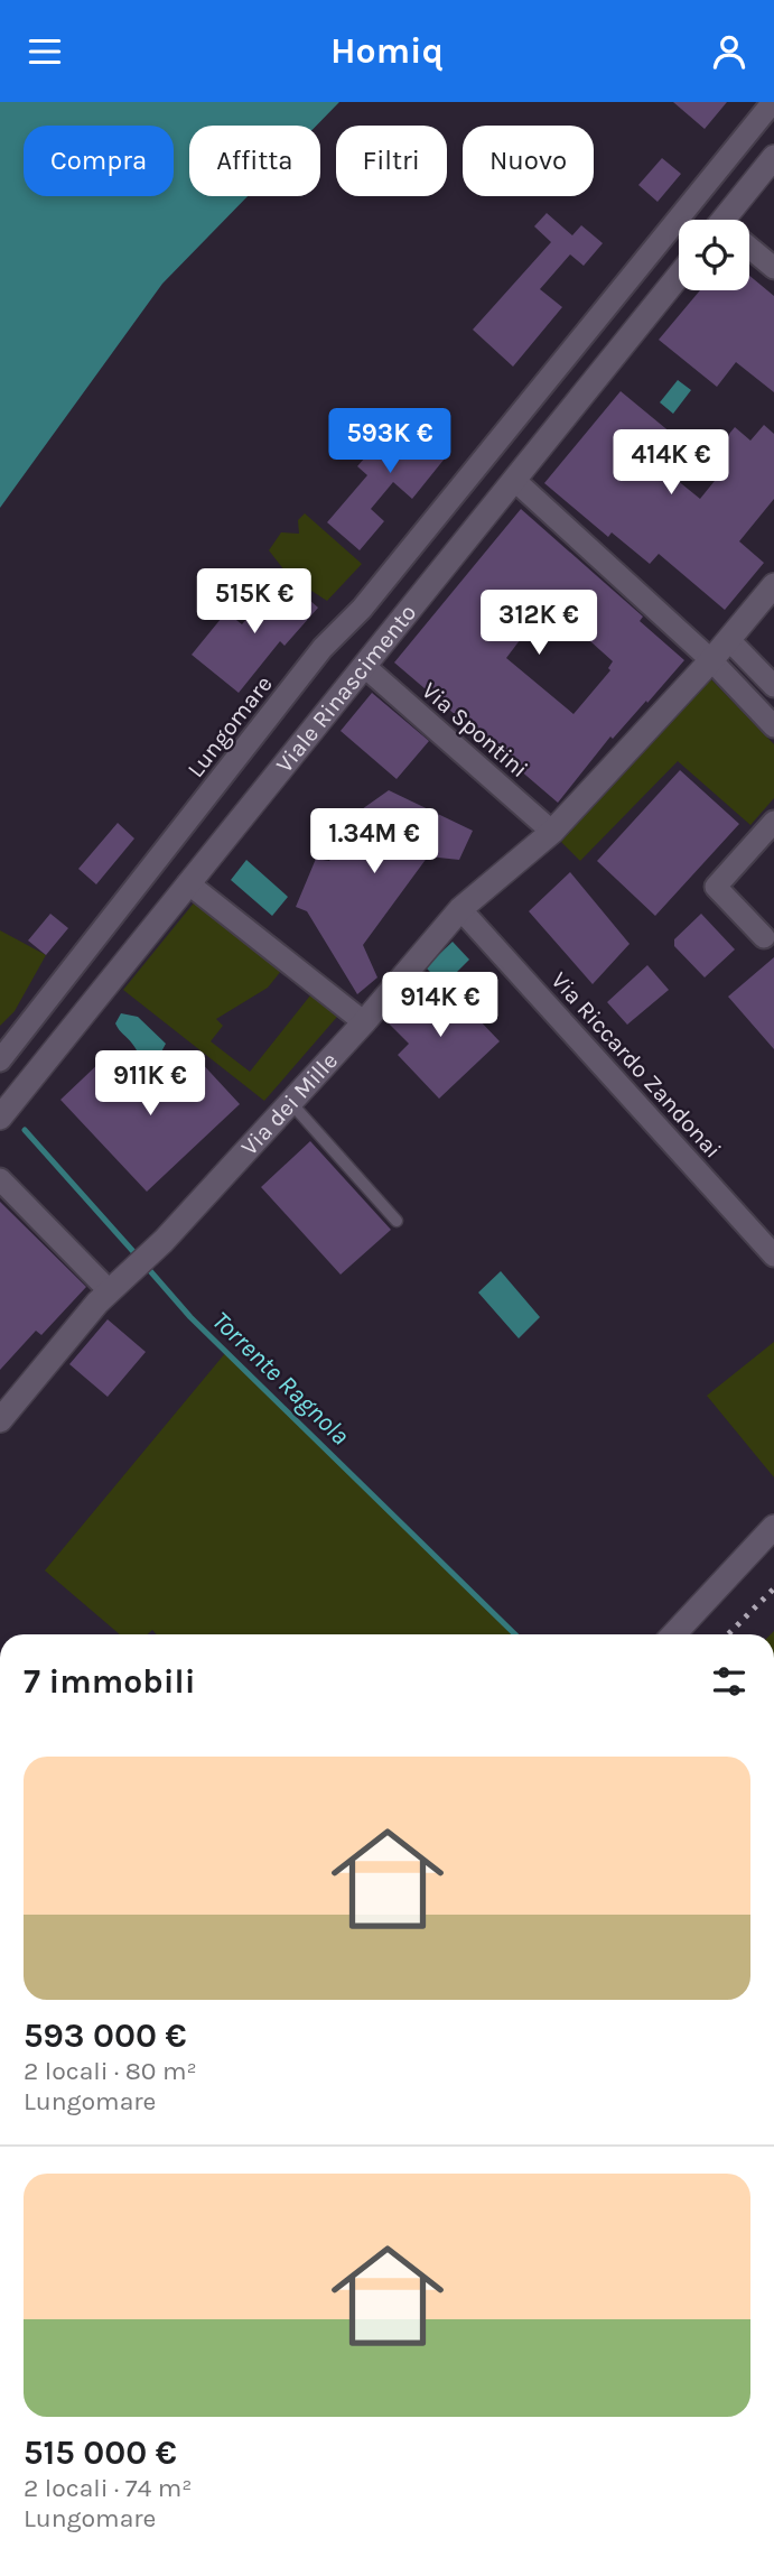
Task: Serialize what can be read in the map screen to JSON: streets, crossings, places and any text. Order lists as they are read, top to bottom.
{
  "streets": {
    "street": [
      "Viale Rinascimento",
      "Lungomare",
      "Via Spontini",
      "Via Riccardo Zandonai",
      "Via dei Mille"
    ]
  },
  "crossings": [
    ["Viale Rinascimento", "Via Spontini"],
    ["Via Spontini", "Via dei Mille"],
    ["Via Riccardo Zandonai", "Via dei Mille"]
  ],
  "water": ["Torrente Ragnola"],
  "page": {
    "header": "Homiq",
    "chip": [
      "Compra",
      "Affitta",
      "Filtri",
      "Nuovo"
    ],
    "price": [
      "593K €",
      "414K €",
      "515K €",
      "312K €",
      "1.34M €",
      "914K €",
      "911K €"
    ],
    "heading": "7 immobili",
    "list": [
      {
        "name": "593 000 €",
        "note": "2 locali · 80 m² · Lungomare"
      },
      {
        "name": "515 000 €",
        "note": "2 locali · 74 m² · Lungomare"
      }
    ]
  }
}
